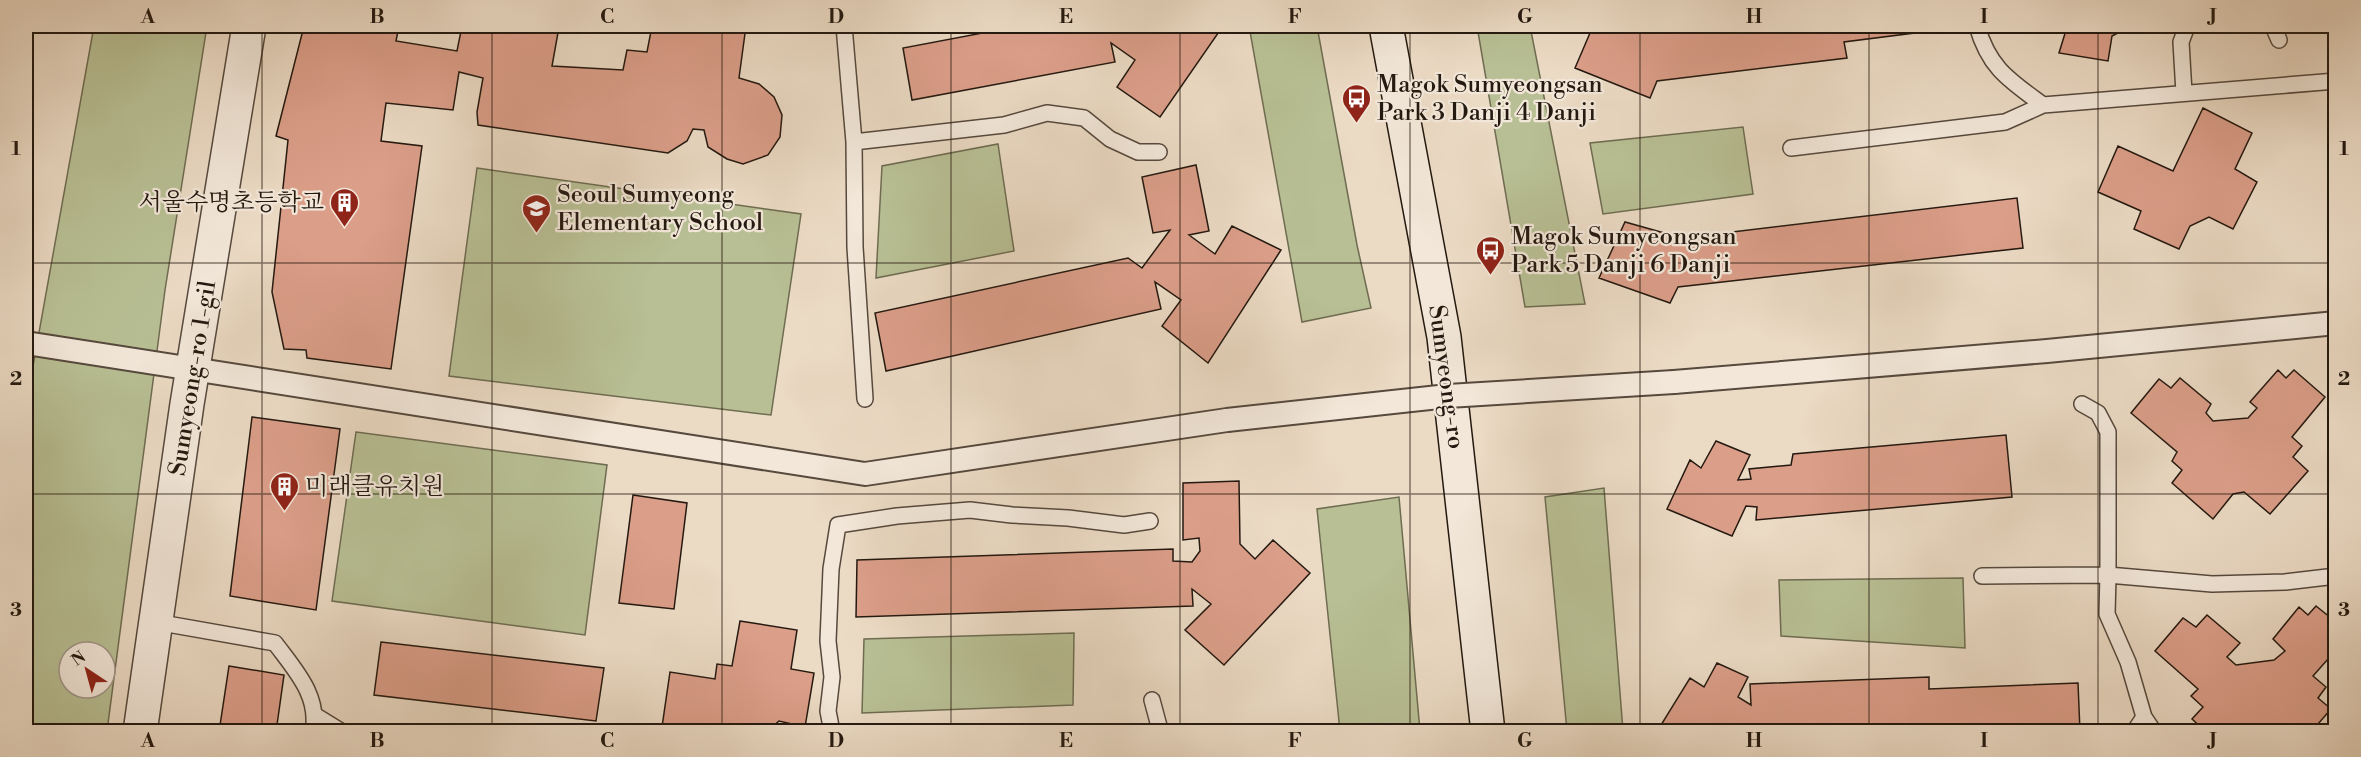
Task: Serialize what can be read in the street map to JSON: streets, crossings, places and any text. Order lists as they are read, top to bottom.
{
  "streets": {
    "street": ["Sumyeong-ro", "Sumyeong-ro 1-gil"]
  },
  "places": {
    "bus stop": ["Magok Sumyeongsan Park 3 Danji 4 Danji", "Magok Sumyeongsan Park 5 Danji 6 Danji"],
    "building": ["서울수명초등학교", "미래클유치원"],
    "school or university": ["Seoul Sumyeong Elementary School"]
  },
  "north": "top left",
  "grid": {
    "columns": [
      "A",
      "B",
      "C",
      "D",
      "E",
      "F",
      "G",
      "H",
      "I",
      "J"
    ],
    "rows": ["1", "2", "3"]
  }
}
